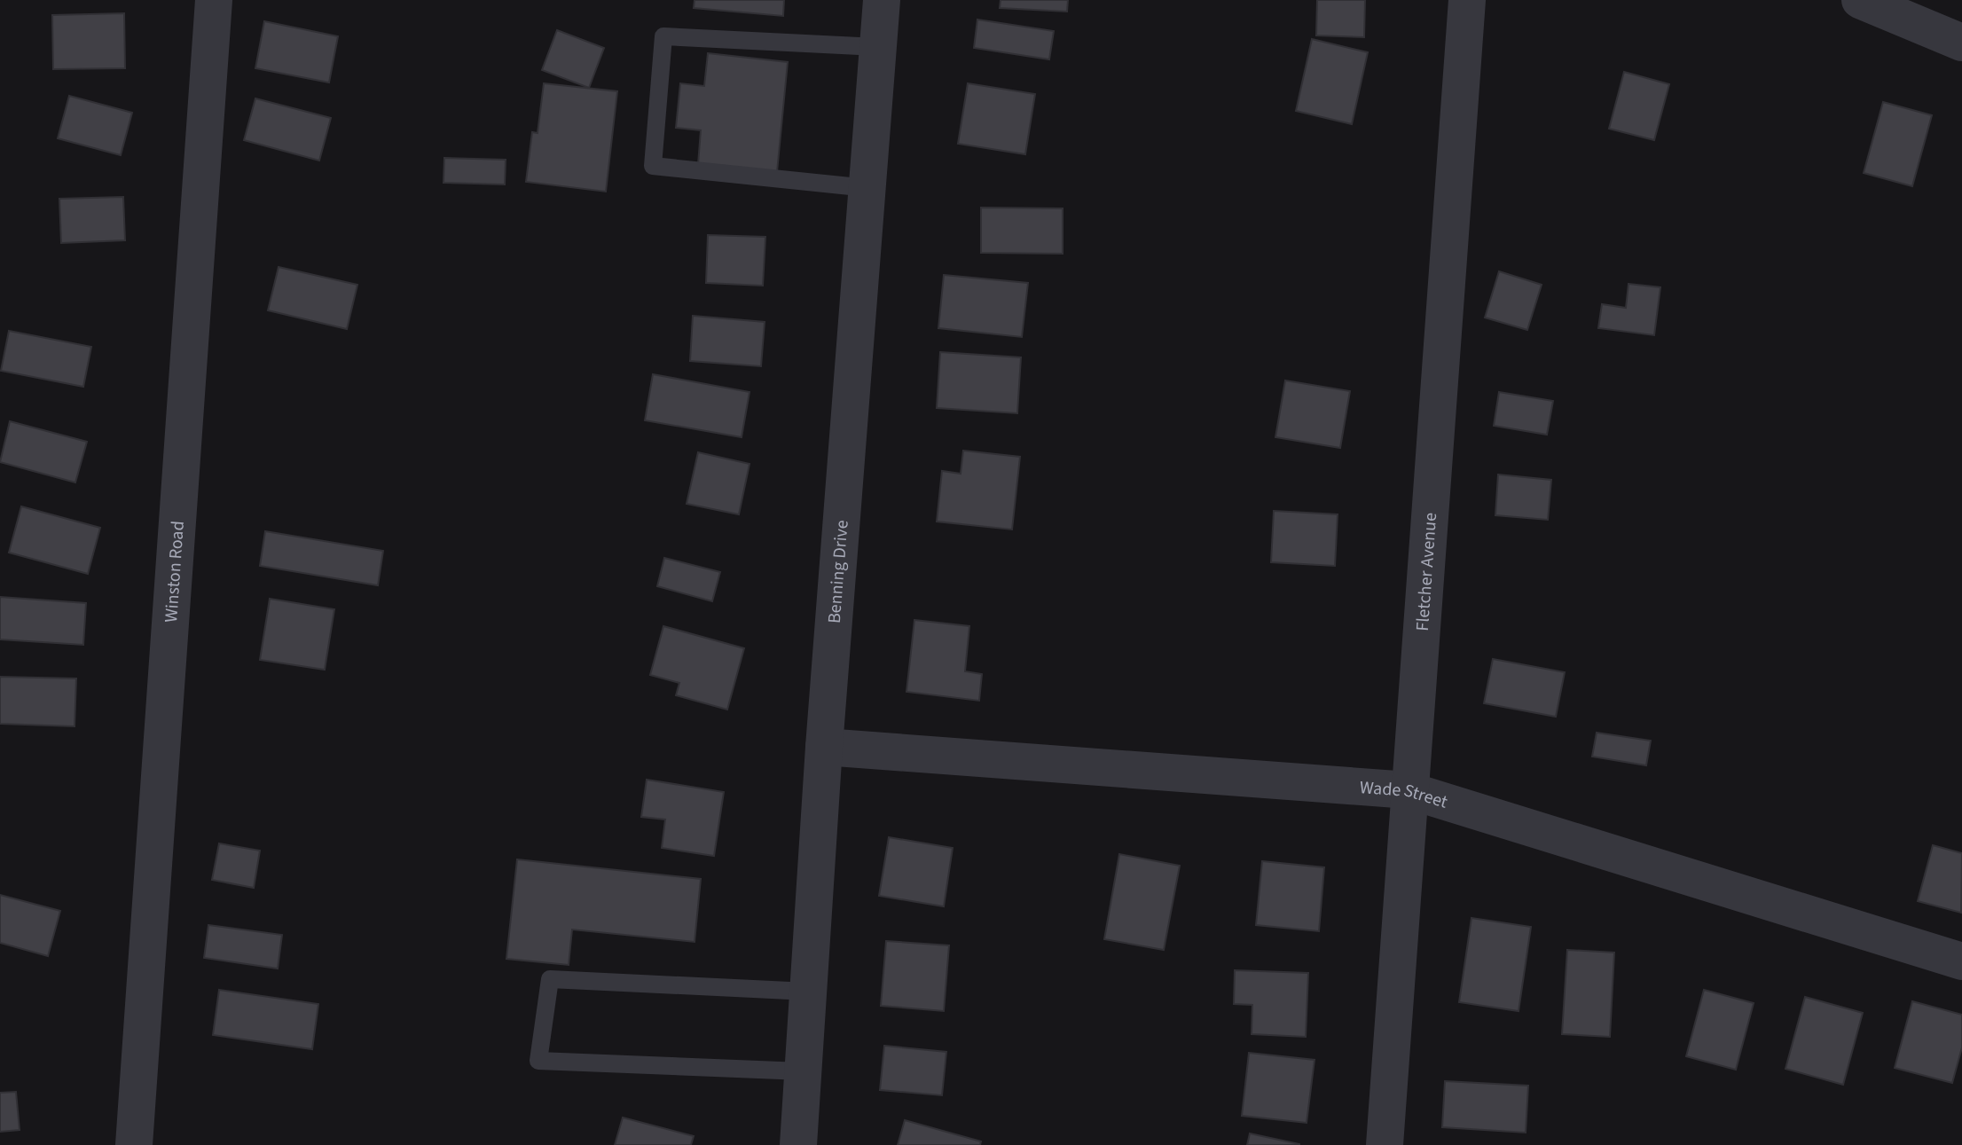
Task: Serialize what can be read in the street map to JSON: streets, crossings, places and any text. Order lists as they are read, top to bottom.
{
  "streets": {
    "street": [
      "Winston Road",
      "Benning Drive",
      "Fletcher Avenue",
      "Wade Street"
    ]
  },
  "crossings": [
    ["Benning Drive", "Wade Street"],
    ["Fletcher Avenue", "Wade Street"]
  ]
}
